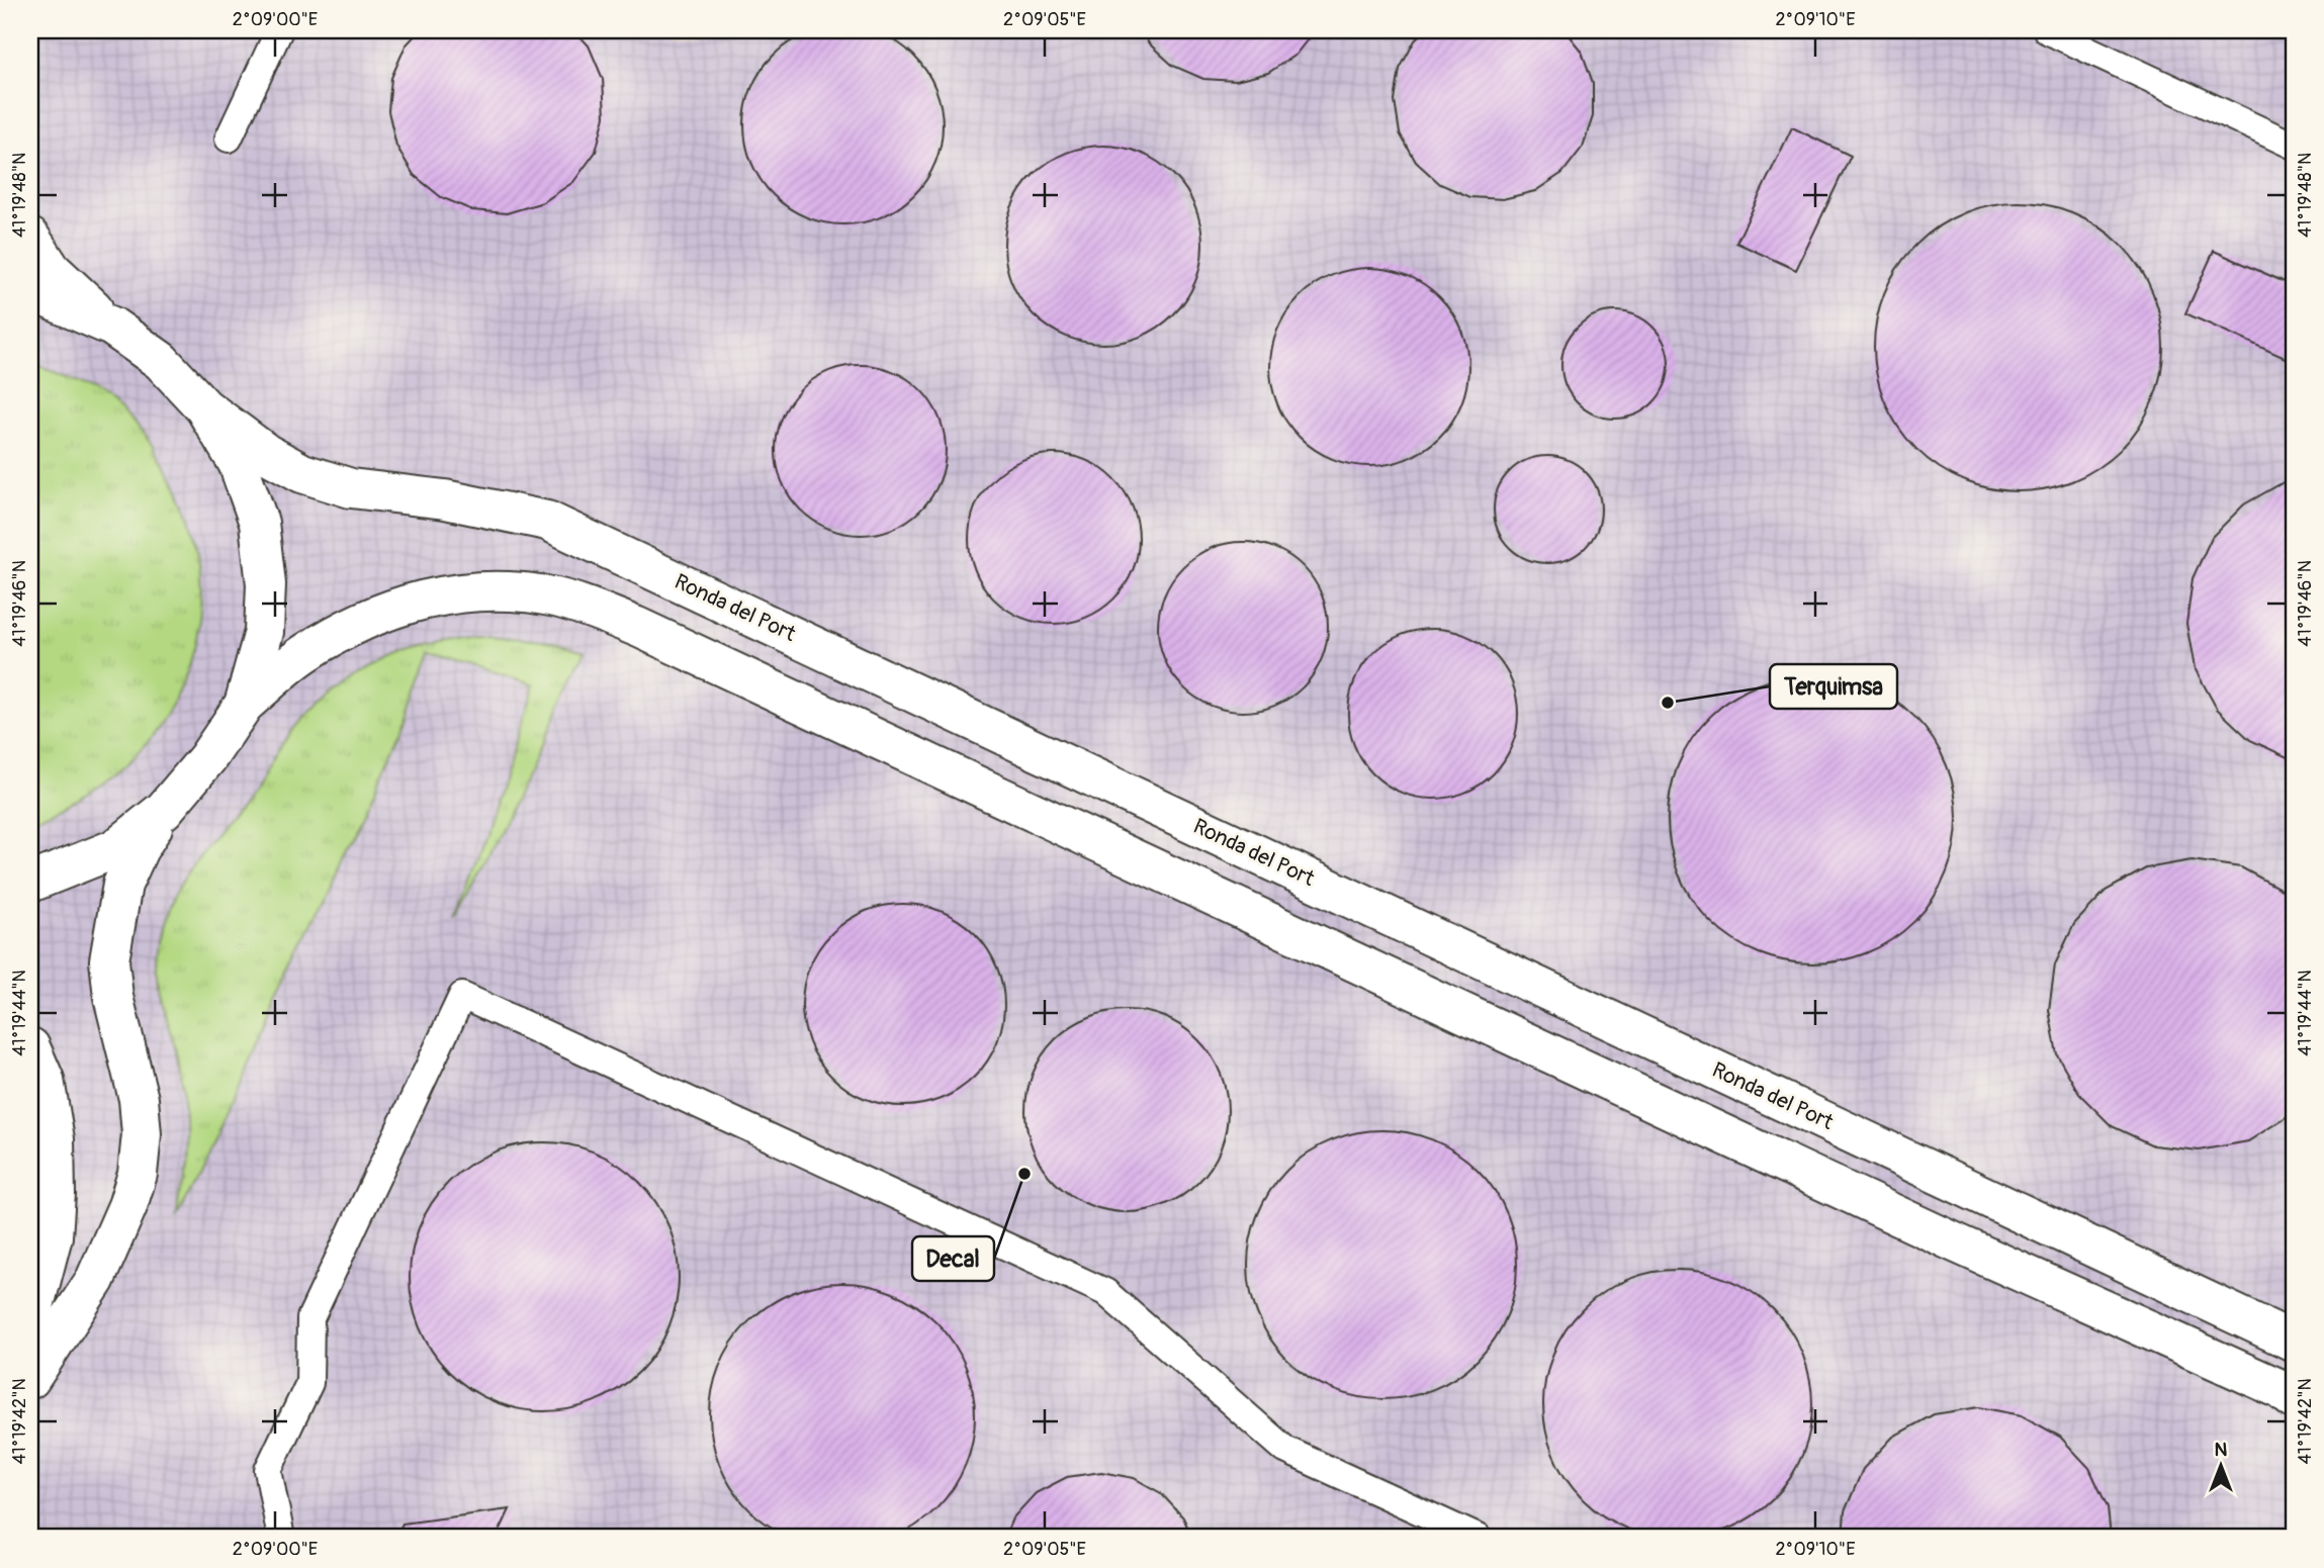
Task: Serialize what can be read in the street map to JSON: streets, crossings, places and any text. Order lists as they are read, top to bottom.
{
  "streets": {
    "street": ["Ronda del Port"]
  },
  "places": ["Terquimsa", "Decal"],
  "north": "top",
  "coordinates": [
    "2°09'00\"E",
    "2°09'05\"E",
    "2°09'10\"E",
    "41°19'48\"N",
    "41°19'46\"N",
    "41°19'44\"N",
    "41°19'42\"N"
  ]
}
